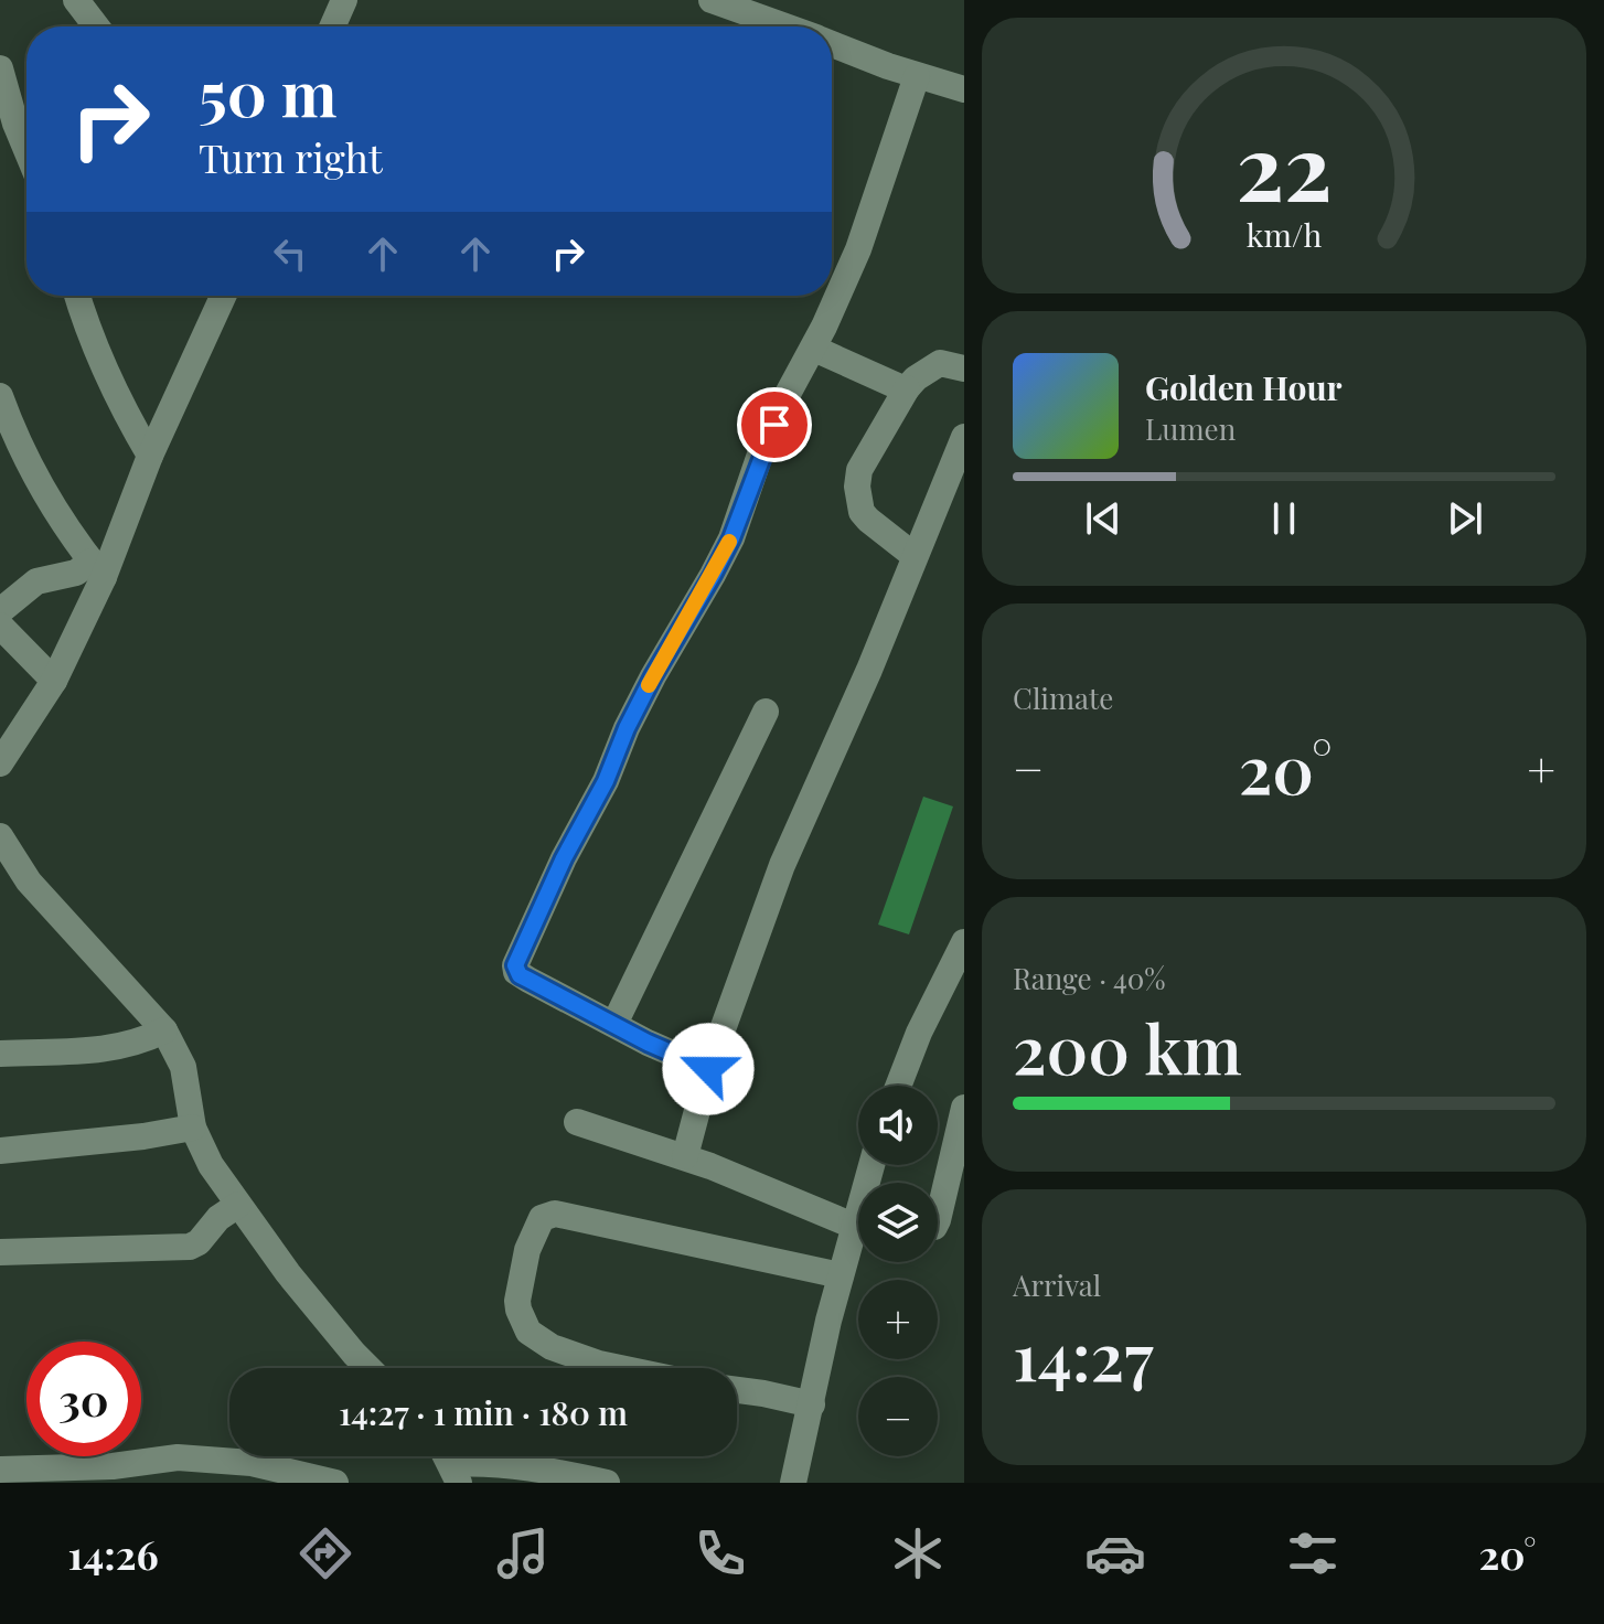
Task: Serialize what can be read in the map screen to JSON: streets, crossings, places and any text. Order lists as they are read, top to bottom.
{
  "page": {
    "turn": ["50 m", "Turn right"],
    "song": ["Golden Hour", "Lumen"],
    "tile": [
      "Climate",
      ["Range · 40%", "200 km"],
      ["Arrival", "14:27"]
    ],
    "heat": ["−", "20°", "+"],
    "map_buttons": ["+", "−"],
    "limit": "30",
    "trip": "14:27 · 1 min · 180 m",
    "tabs": ["14:26", "20°"],
    "gauge": ["22", "km/h"]
  }
}
